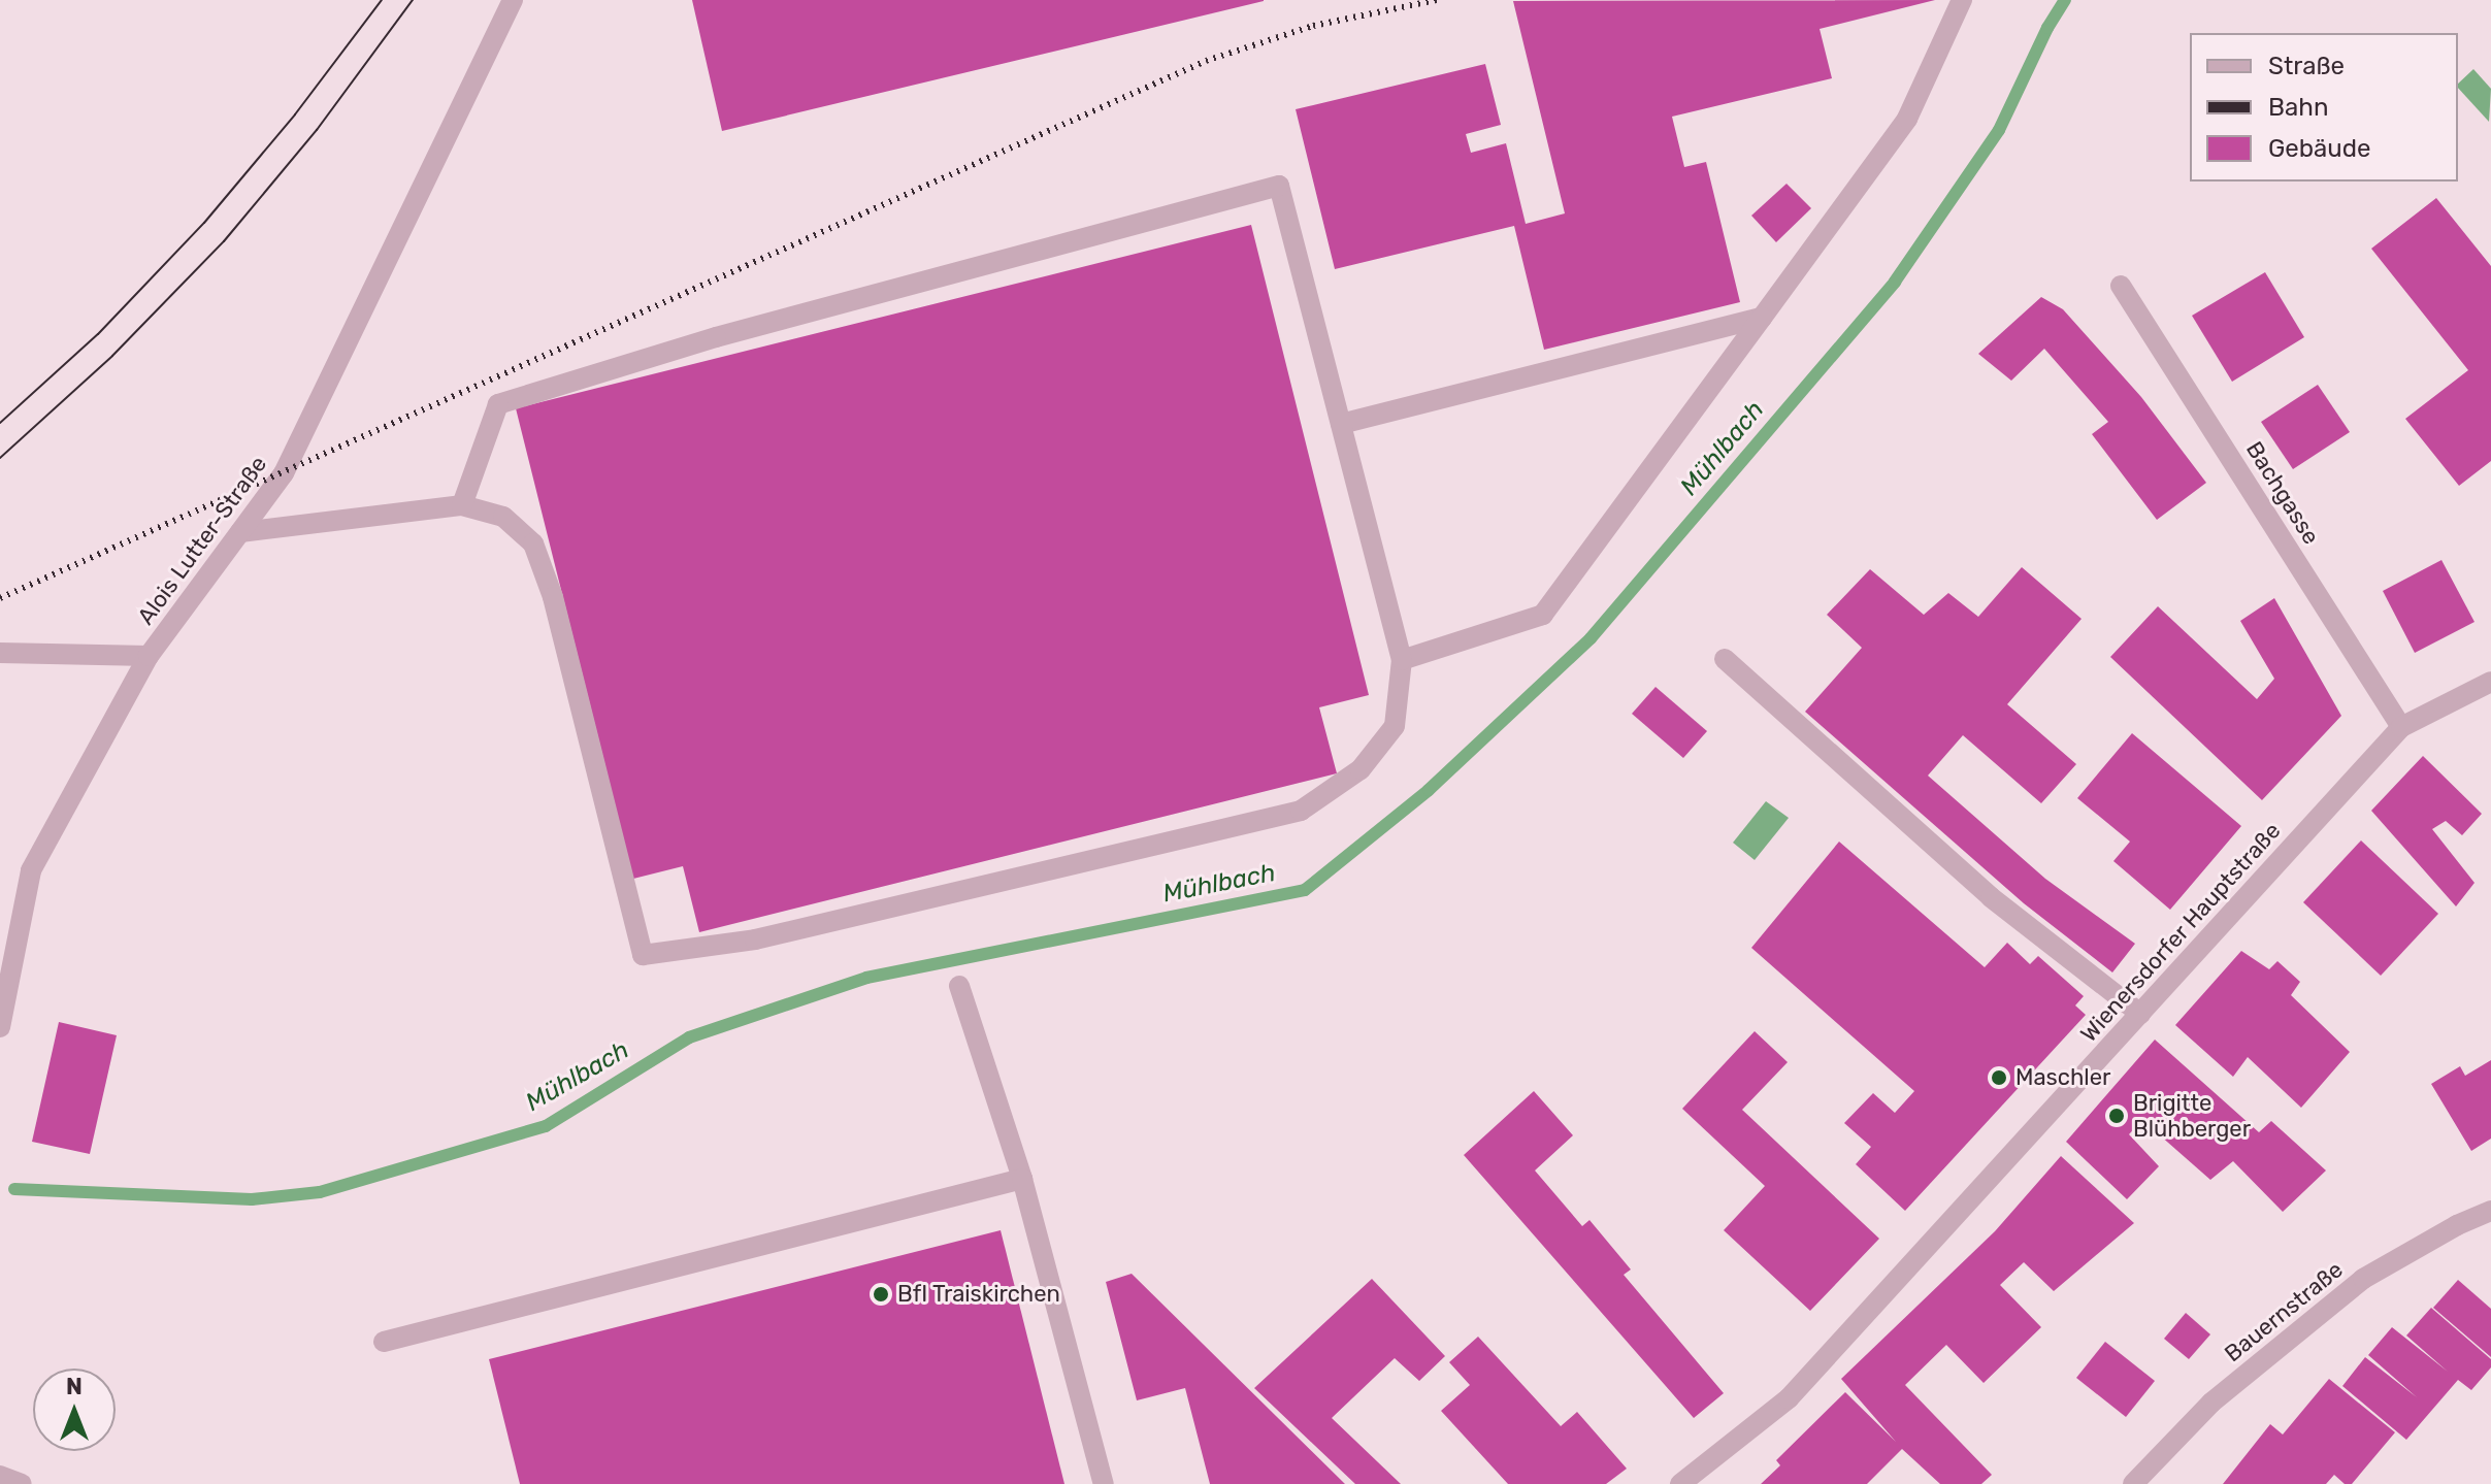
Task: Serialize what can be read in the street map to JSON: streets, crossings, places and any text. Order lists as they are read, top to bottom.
{
  "streets": {
    "street": [
      "Bachgasse",
      "Alois Lutter-Straße",
      "Wienersdorfer Hauptstraße",
      "Bauernstraße"
    ]
  },
  "crossings": [
    ["Bachgasse", "Wienersdorfer Hauptstraße"]
  ],
  "water": ["Mühlbach"],
  "places": ["Maschler", "Brigitte Blühberger", "BfI Traiskirchen"],
  "legend": ["Straße", "Bahn", "Gebäude"],
  "north": "top"
}
